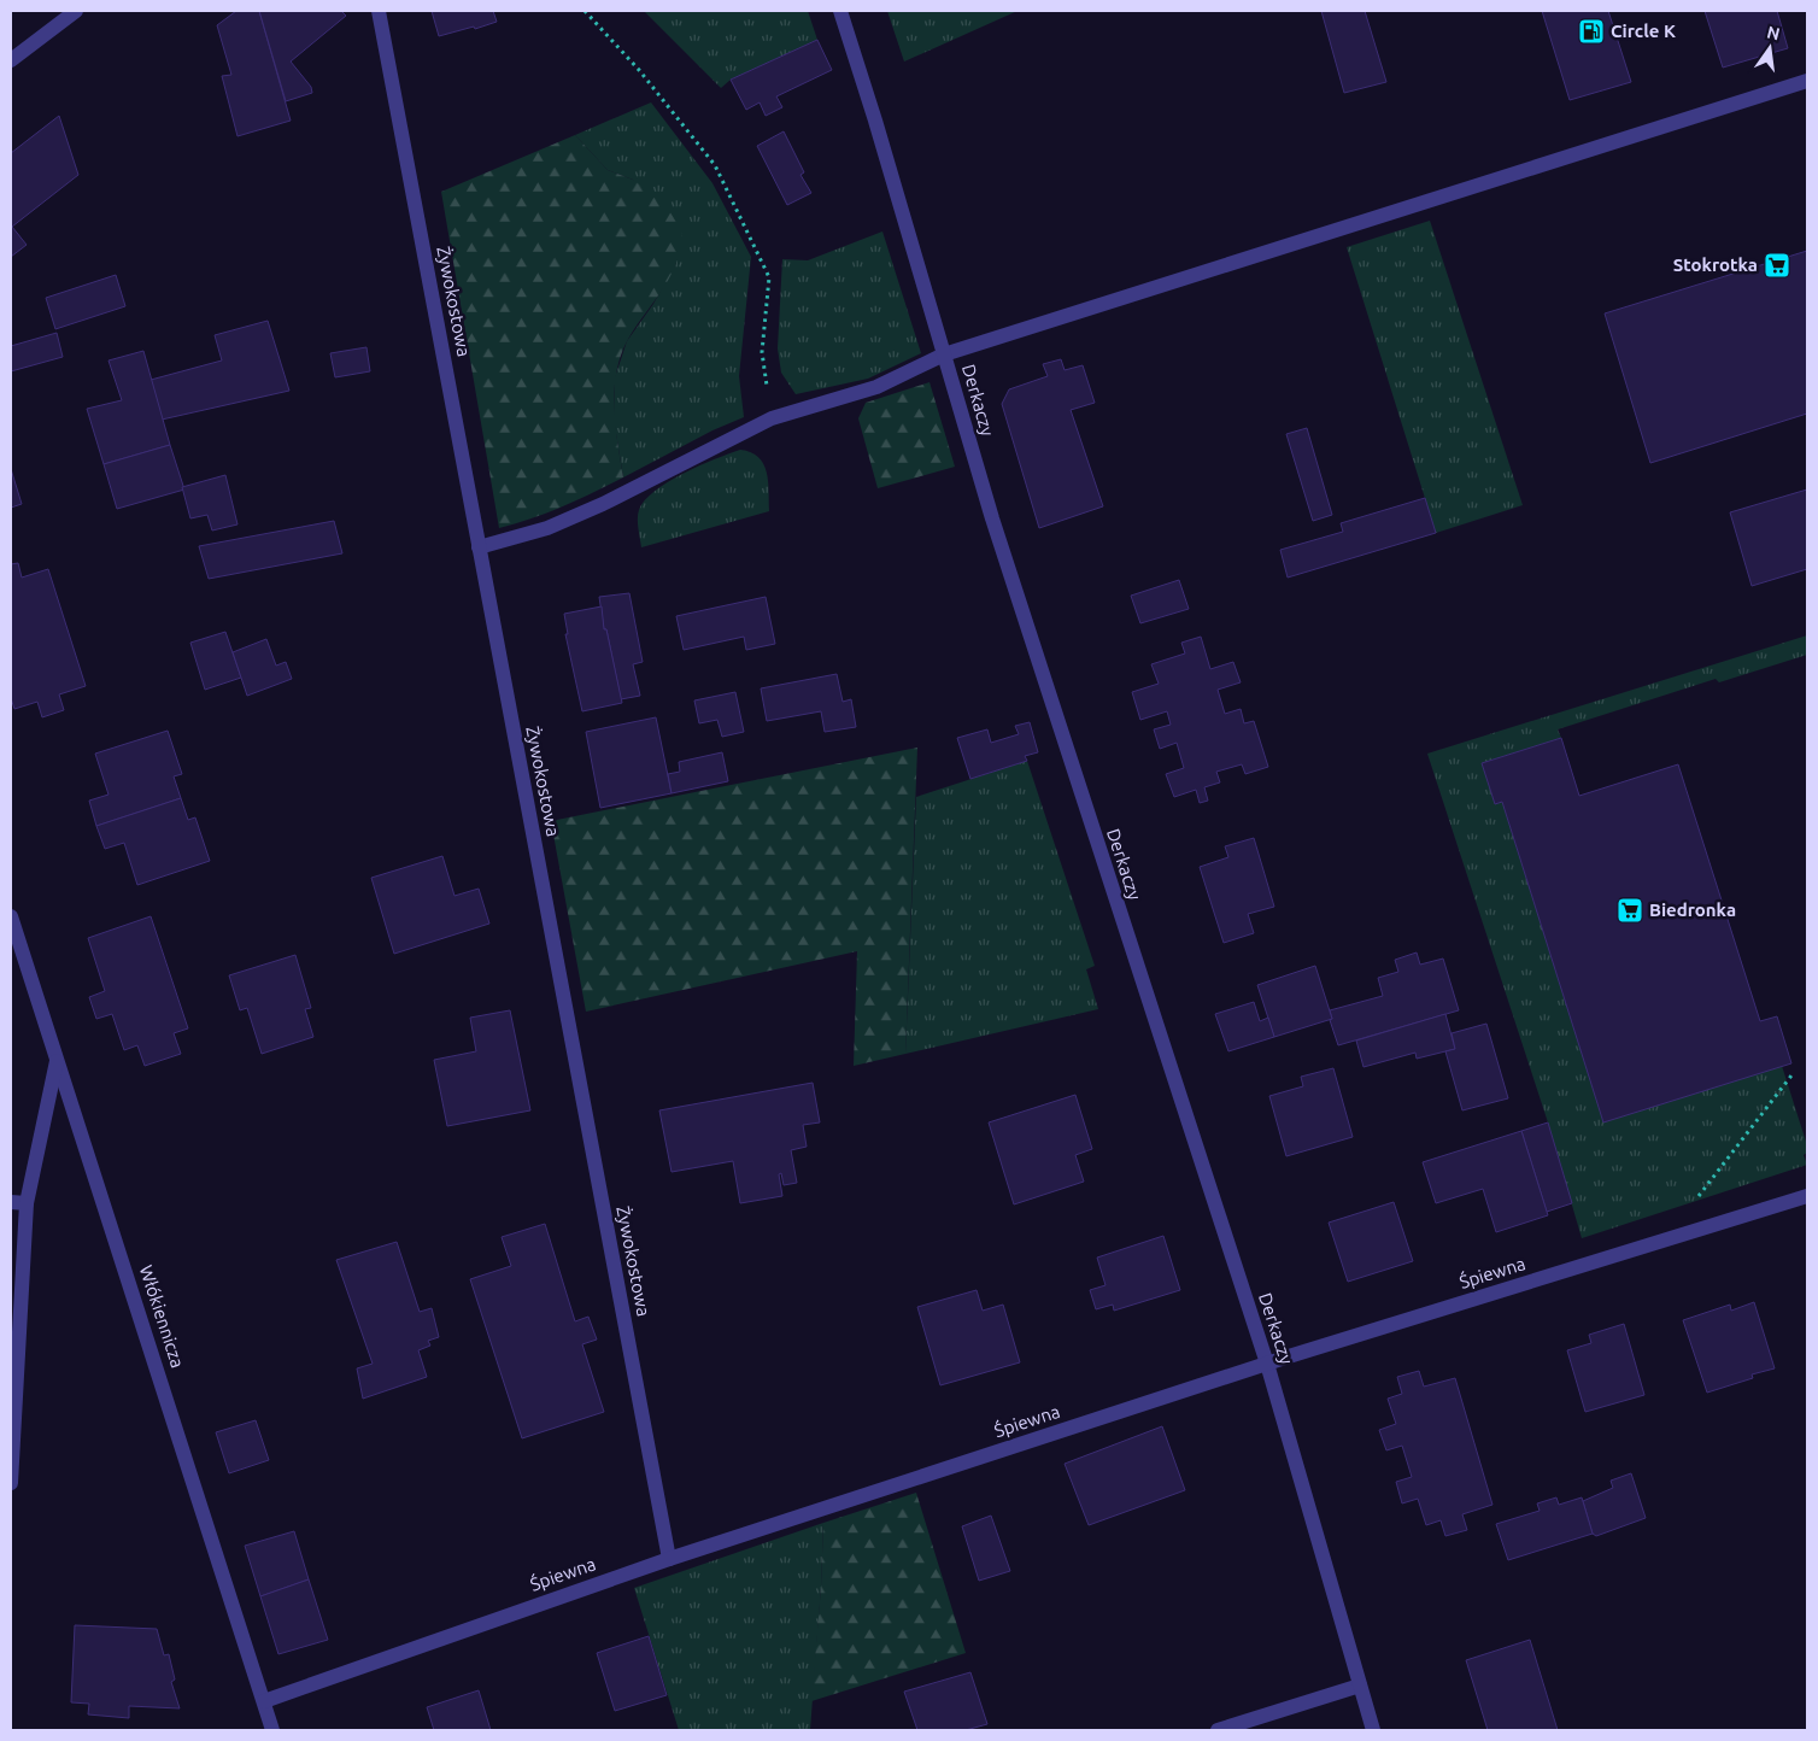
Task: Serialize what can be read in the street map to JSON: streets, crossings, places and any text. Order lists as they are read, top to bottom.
{
  "streets": {
    "street": [
      "Żywokostowa",
      "Derkaczy",
      "Śpiewna",
      "Włókiennicza"
    ]
  },
  "crossings": [
    ["Żywokostowa", "Śpiewna"],
    ["Derkaczy", "Śpiewna"],
    ["Śpiewna", "Włókiennicza"]
  ],
  "places": {
    "fuel station": ["Circle K"],
    "supermarket": ["Stokrotka", "Biedronka"]
  },
  "north": "top"
}
